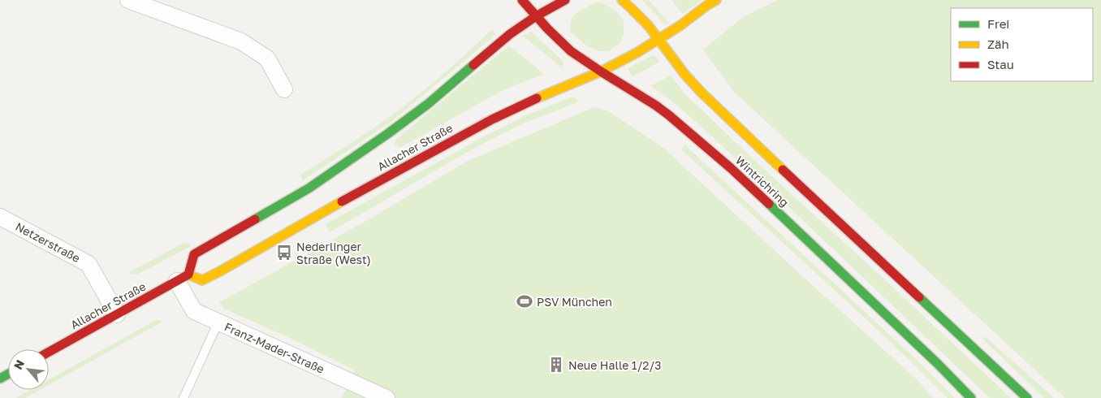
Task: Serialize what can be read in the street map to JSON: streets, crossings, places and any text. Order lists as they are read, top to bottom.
{
  "streets": {
    "main road": ["Allacher Straße", "Wintrichring"],
    "street": ["Netzerstraße", "Franz-Mader-Straße"]
  },
  "crossings": [
    ["Allacher Straße", "Wintrichring"],
    ["Allacher Straße", "Netzerstraße"],
    ["Allacher Straße", "Franz-Mader-Straße"]
  ],
  "places": {
    "bus stop": ["Nederlinger Straße (West)"],
    "sports": ["PSV München"],
    "building": ["Neue Halle 1/2/3"]
  },
  "legend": ["Frei", "Zäh", "Stau"],
  "north": "top left"
}
